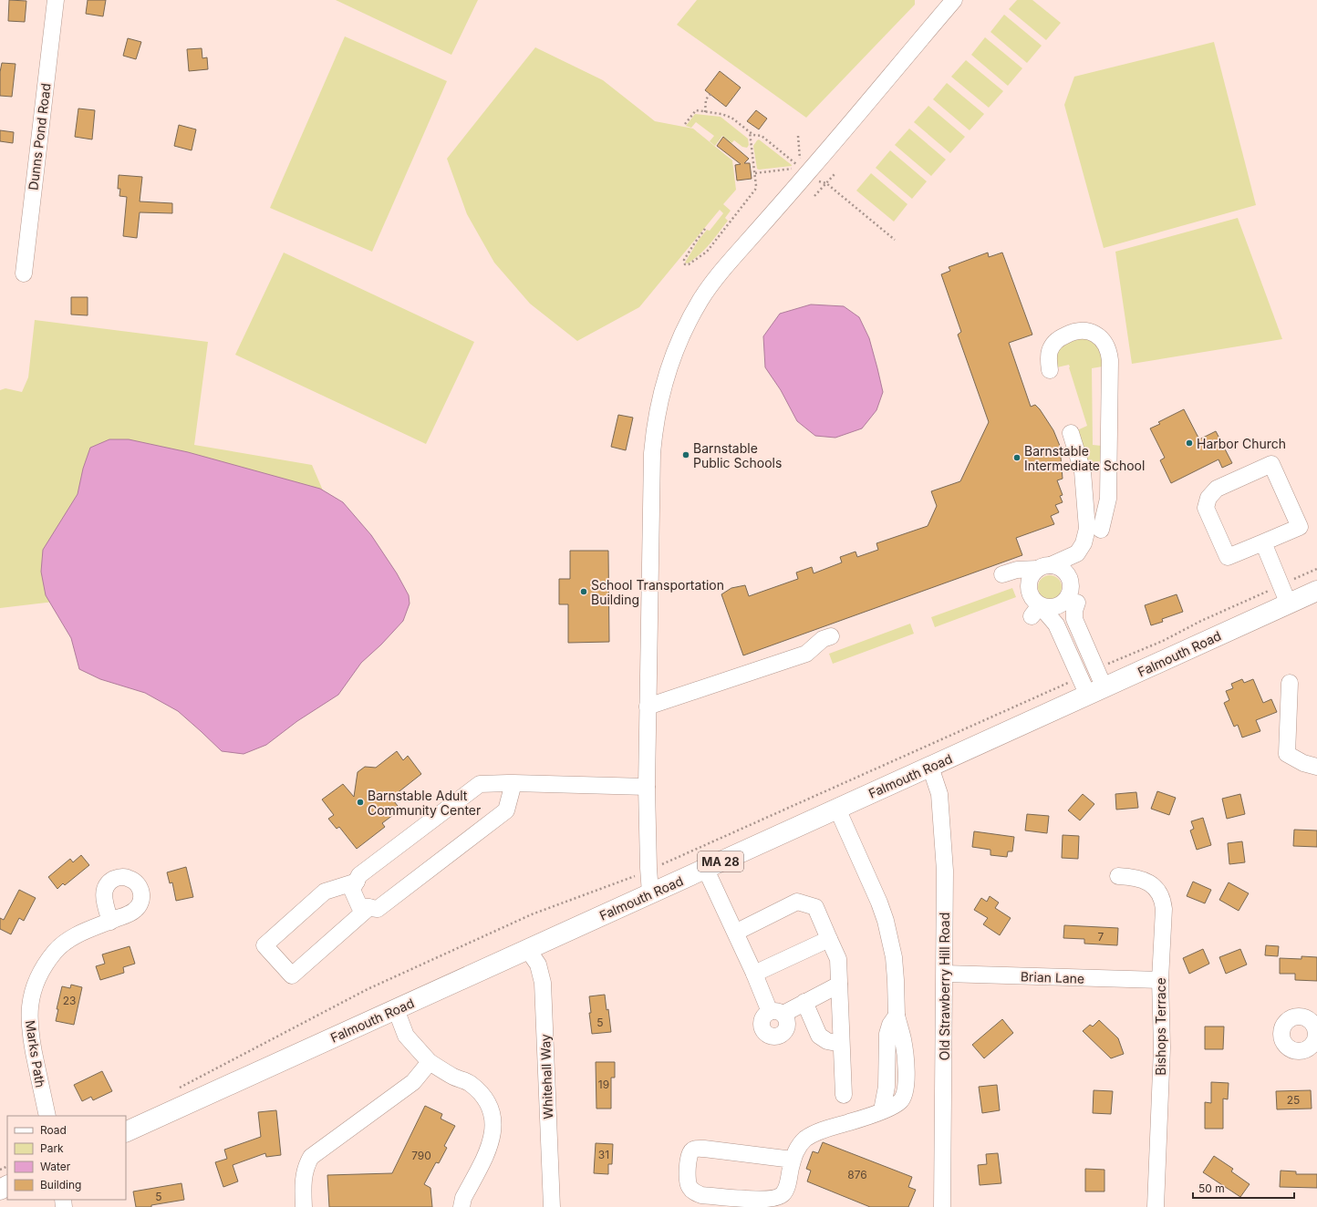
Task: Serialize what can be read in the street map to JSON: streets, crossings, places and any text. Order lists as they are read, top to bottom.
{
  "streets": {
    "main road": ["Falmouth Road", "MA 28"],
    "street": [
      "Dunns Pond Road",
      "Brian Lane",
      "Old Strawberry Hill Road",
      "Bishops Terrace",
      "Marks Path",
      "Whitehall Way"
    ]
  },
  "crossings": [
    ["Falmouth Road", "Old Strawberry Hill Road"],
    ["Falmouth Road", "Whitehall Way"],
    ["Brian Lane", "Old Strawberry Hill Road"],
    ["Brian Lane", "Bishops Terrace"]
  ],
  "places": [
    "Harbor Church",
    "Barnstable Public Schools",
    "Barnstable Intermediate School",
    "School Transportation Building",
    "Barnstable Adult Community Center"
  ],
  "house_numbers": [
    "7",
    "23",
    "5",
    "19",
    "25",
    "31",
    "790",
    "876",
    "5"
  ],
  "legend": [
    "Road",
    "Park",
    "Water",
    "Building"
  ],
  "scale_bar": "50 m"
}
